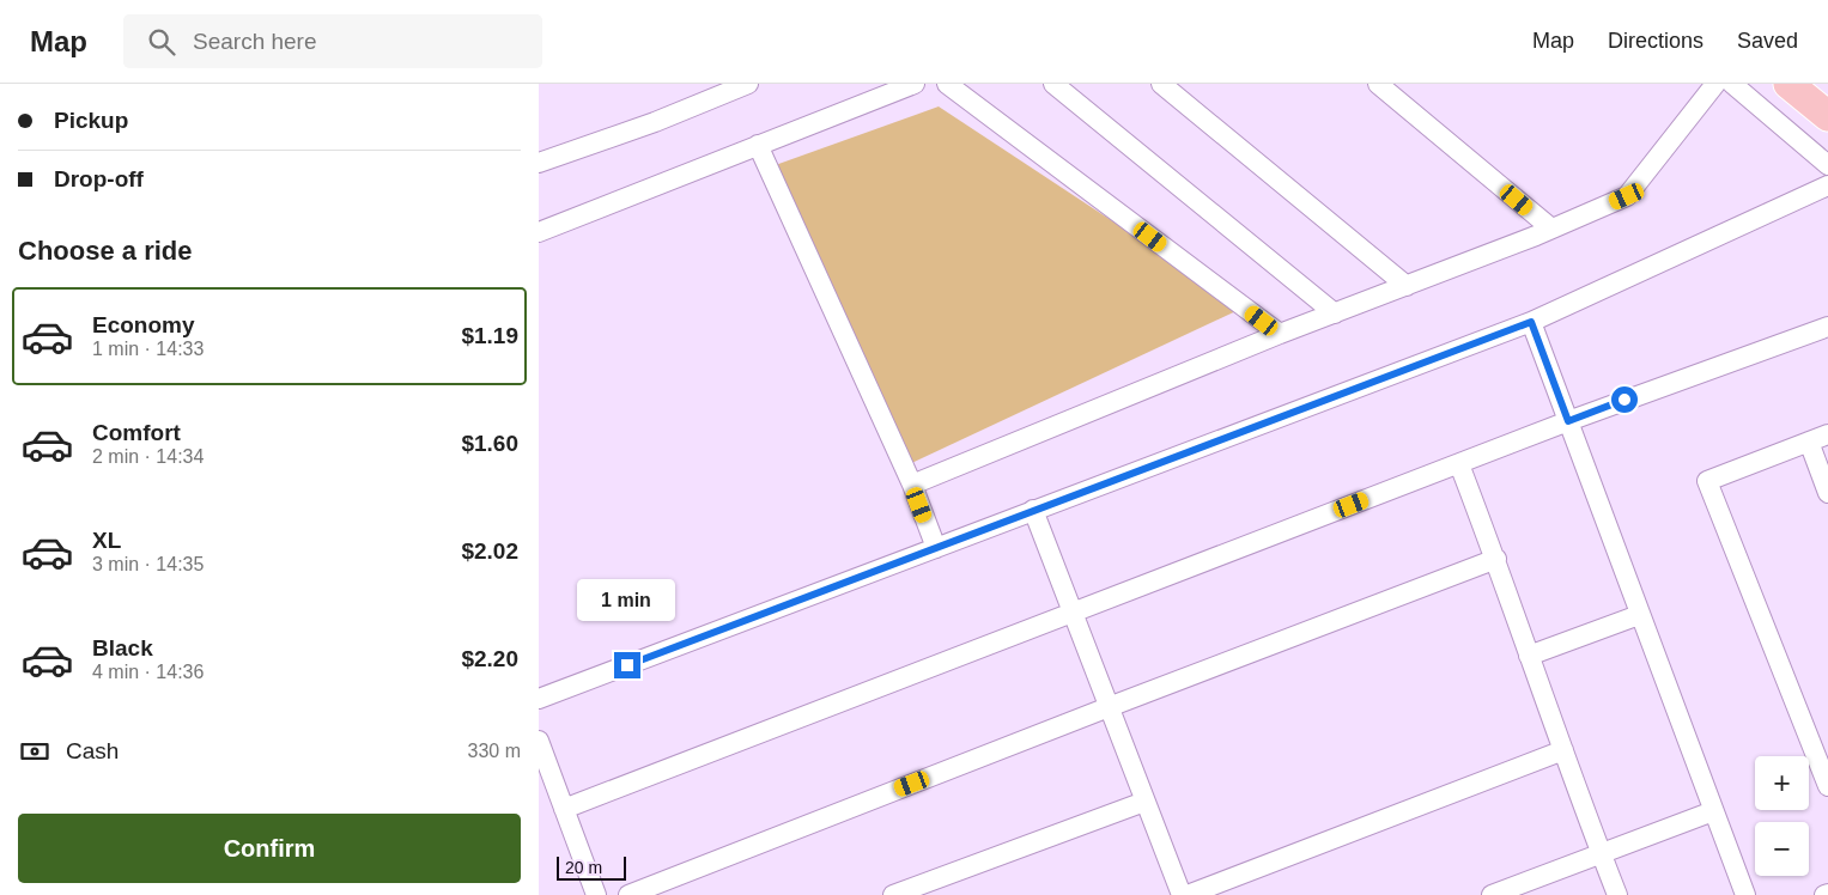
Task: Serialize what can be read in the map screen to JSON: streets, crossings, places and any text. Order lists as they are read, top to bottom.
{
  "scale_bar": "20 m",
  "page": {
    "header": "Map",
    "search": "Search here",
    "nav": ["Map", "Directions", "Saved"],
    "banner": ["Pickup", "Drop-off"],
    "heading": "Choose a ride",
    "list": [
      {
        "name": "Economy",
        "note": "1 min · 14:33",
        "value": "$1.19"
      },
      {
        "name": "Comfort",
        "note": "2 min · 14:34",
        "value": "$1.60"
      },
      {
        "name": "XL",
        "note": "3 min · 14:35",
        "value": "$2.02"
      },
      {
        "name": "Black",
        "note": "4 min · 14:36",
        "value": "$2.20"
      }
    ],
    "bubble": "1 min",
    "pay": ["Cash", "330 m"],
    "map_buttons": ["+", "−"],
    "buttons": "Confirm",
    "scale": "20 m"
  }
}
